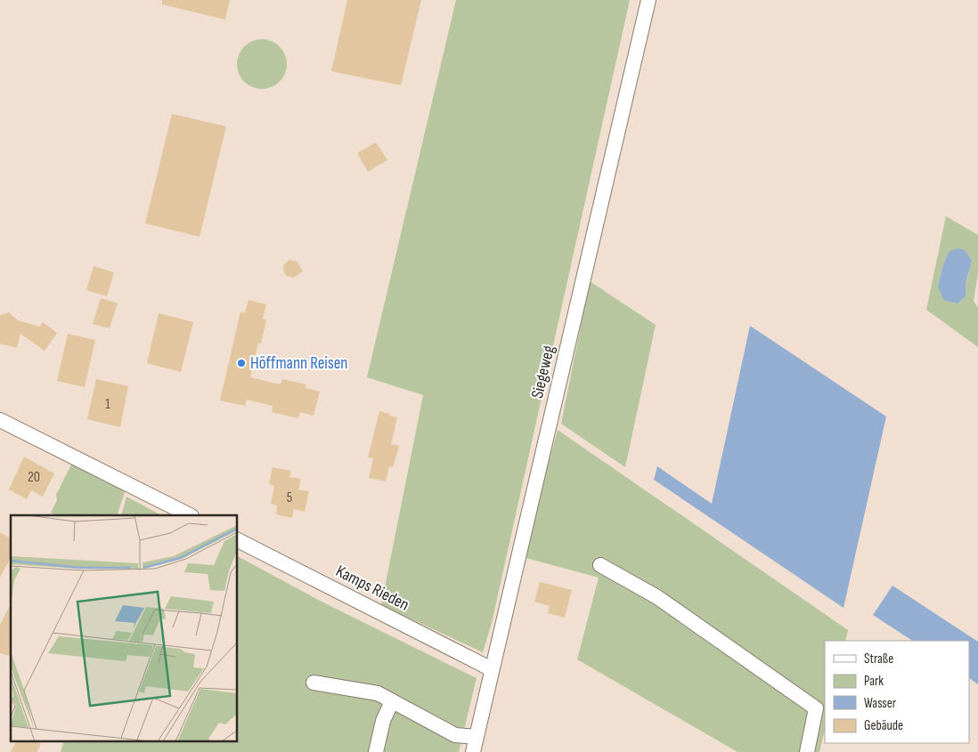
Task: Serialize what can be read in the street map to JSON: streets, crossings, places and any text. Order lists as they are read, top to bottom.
{
  "streets": {
    "street": ["Siegeweg", "Kamps Rieden"]
  },
  "crossings": [
    ["Siegeweg", "Kamps Rieden"]
  ],
  "places": ["Höffmann Reisen"],
  "house_numbers": ["1", "20", "5"],
  "legend": [
    "Straße",
    "Park",
    "Wasser",
    "Gebäude"
  ]
}
